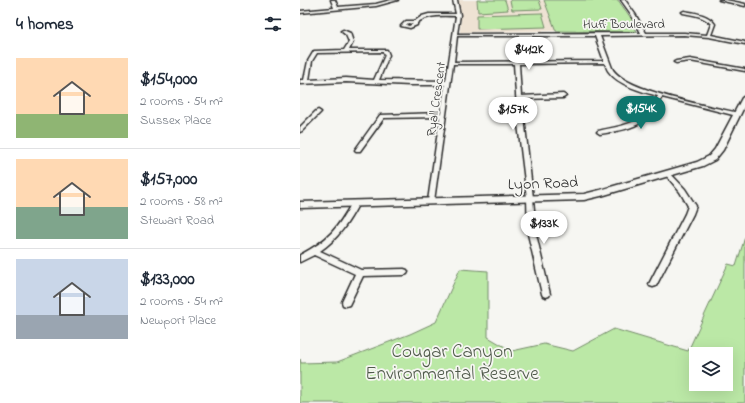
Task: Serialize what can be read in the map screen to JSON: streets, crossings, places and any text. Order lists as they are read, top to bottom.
{
  "streets": {
    "street": ["Huff Boulevard", "Ryall Crescent", "Lyon Road"]
  },
  "crossings": [
    ["Huff Boulevard", "Ryall Crescent"],
    ["Ryall Crescent", "Lyon Road"]
  ],
  "parks": ["Cougar Canyon Environmental Reserve"],
  "page": {
    "heading": "4 homes",
    "price": [
      "$412K",
      "$154K",
      "$157K",
      "$133K"
    ],
    "list": [
      {
        "name": "$154,000",
        "note": "2 rooms · 54 m² · Sussex Place"
      },
      {
        "name": "$157,000",
        "note": "2 rooms · 58 m² · Stewart Road"
      },
      {
        "name": "$133,000",
        "note": "2 rooms · 54 m² · Newport Place"
      }
    ]
  }
}
